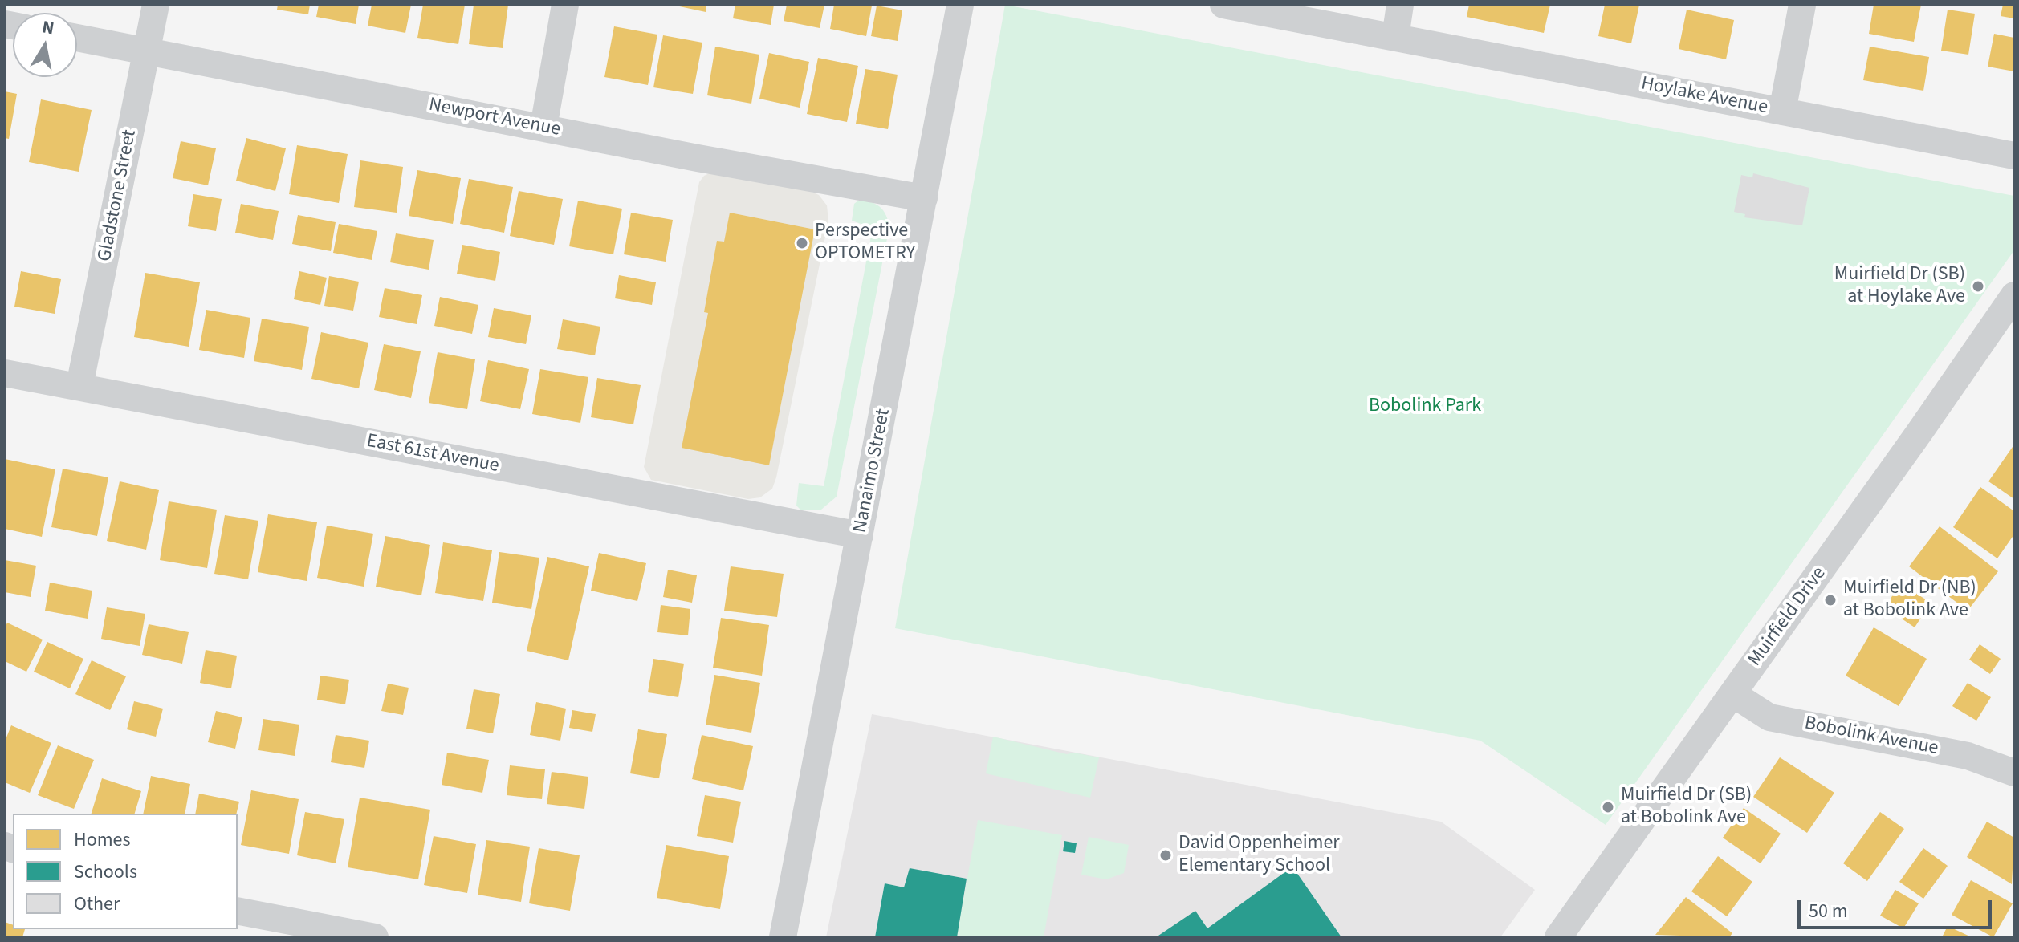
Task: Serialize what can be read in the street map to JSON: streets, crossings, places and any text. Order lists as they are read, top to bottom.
{
  "streets": {
    "street": [
      "Hoylake Avenue",
      "Newport Avenue",
      "Gladstone Street",
      "East 61st Avenue",
      "Nanaimo Street",
      "Muirfield Drive",
      "Bobolink Avenue"
    ]
  },
  "crossings": [
    ["Newport Avenue", "Gladstone Street"],
    ["Newport Avenue", "Nanaimo Street"],
    ["Gladstone Street", "East 61st Avenue"],
    ["East 61st Avenue", "Nanaimo Street"],
    ["Muirfield Drive", "Bobolink Avenue"]
  ],
  "parks": ["Bobolink Park"],
  "places": [
    "Perspective OPTOMETRY",
    "Muirfield Dr (SB) at Hoylake Ave",
    "Muirfield Dr (NB) at Bobolink Ave",
    "Muirfield Dr (SB) at Bobolink Ave",
    "David Oppenheimer Elementary School"
  ],
  "legend": ["Homes", "Schools", "Other"],
  "scale_bar": "50 m",
  "north": "top"
}
